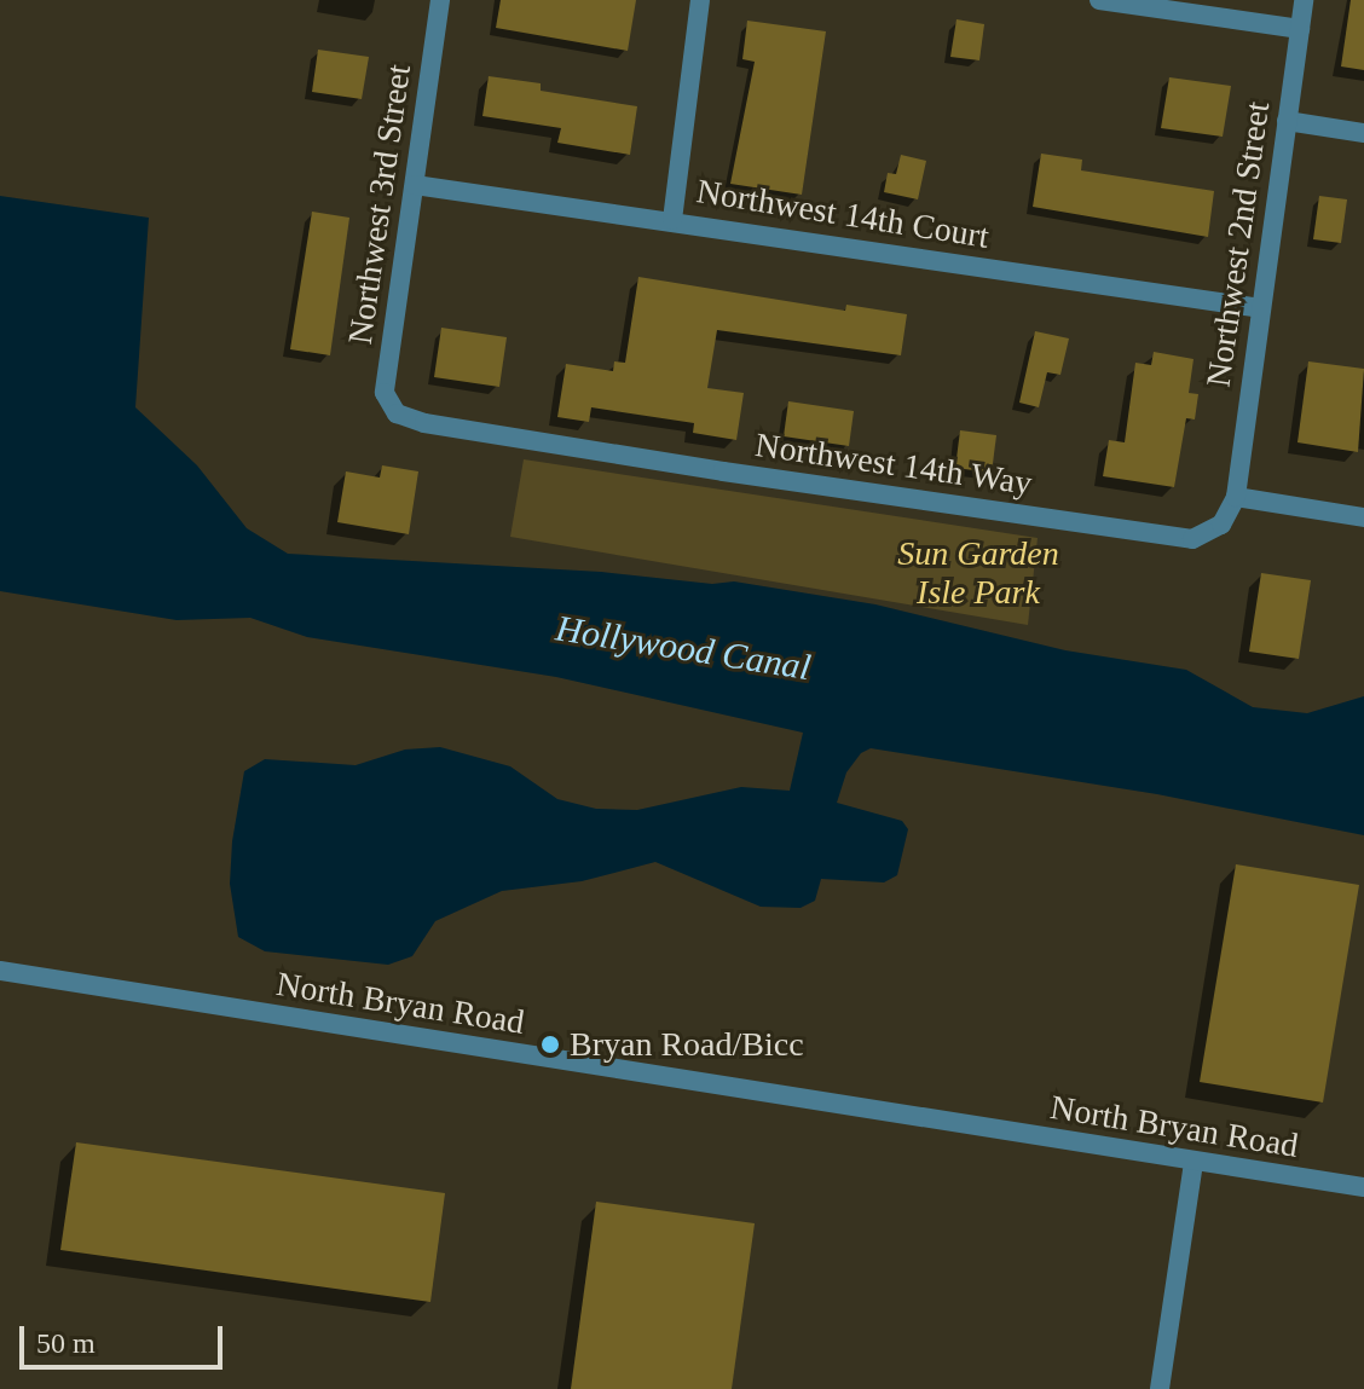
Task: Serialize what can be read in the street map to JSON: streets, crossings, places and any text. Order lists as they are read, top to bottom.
{
  "streets": {
    "street": [
      "Northwest 3rd Street",
      "Northwest 14th Court",
      "Northwest 2nd Street",
      "Northwest 14th Way",
      "North Bryan Road"
    ]
  },
  "crossings": [
    ["Northwest 3rd Street", "Northwest 14th Court"],
    ["Northwest 3rd Street", "Northwest 14th Way"],
    ["Northwest 14th Court", "Northwest 2nd Street"],
    ["Northwest 2nd Street", "Northwest 14th Way"]
  ],
  "water": ["Hollywood Canal"],
  "parks": ["Sun Garden Isle Park"],
  "places": ["Bryan Road/Bicc"],
  "scale_bar": "50 m"
}
